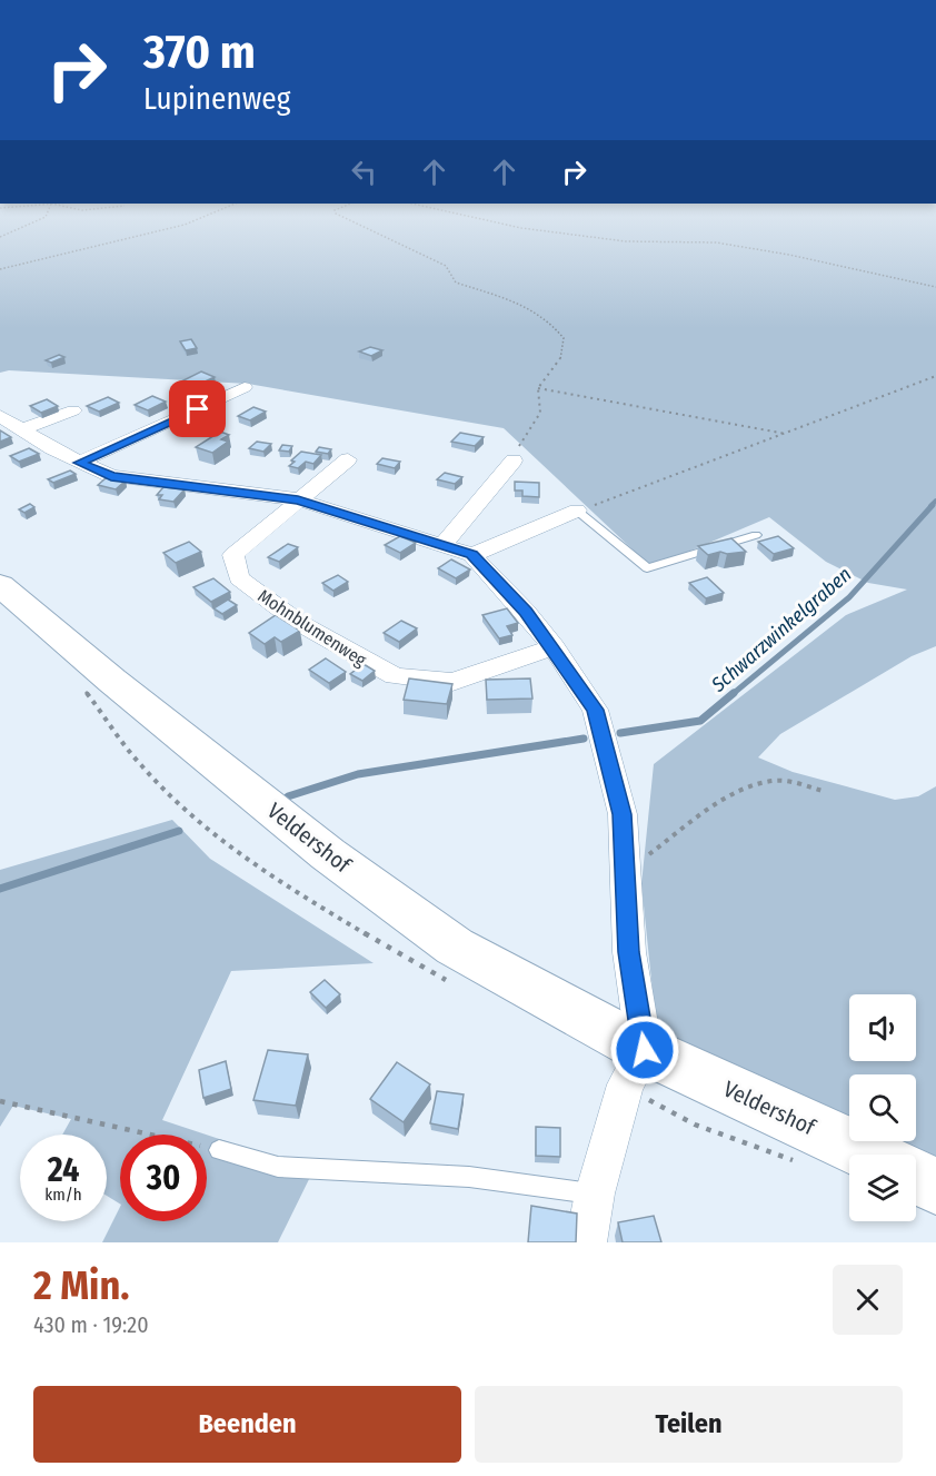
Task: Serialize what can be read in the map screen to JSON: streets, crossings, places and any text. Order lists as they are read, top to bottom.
{
  "streets": {
    "main road": ["Veldershof"],
    "street": ["Mohnblumenweg"]
  },
  "water": ["Schwarzwinkelgraben"],
  "page": {
    "turn": ["370 m", "Lupinenweg"],
    "speed": "24 km/h",
    "limit": "30",
    "heading": ["2 Min.", "430 m · 19:20"],
    "buttons": ["Beenden", "Teilen"]
  }
}
